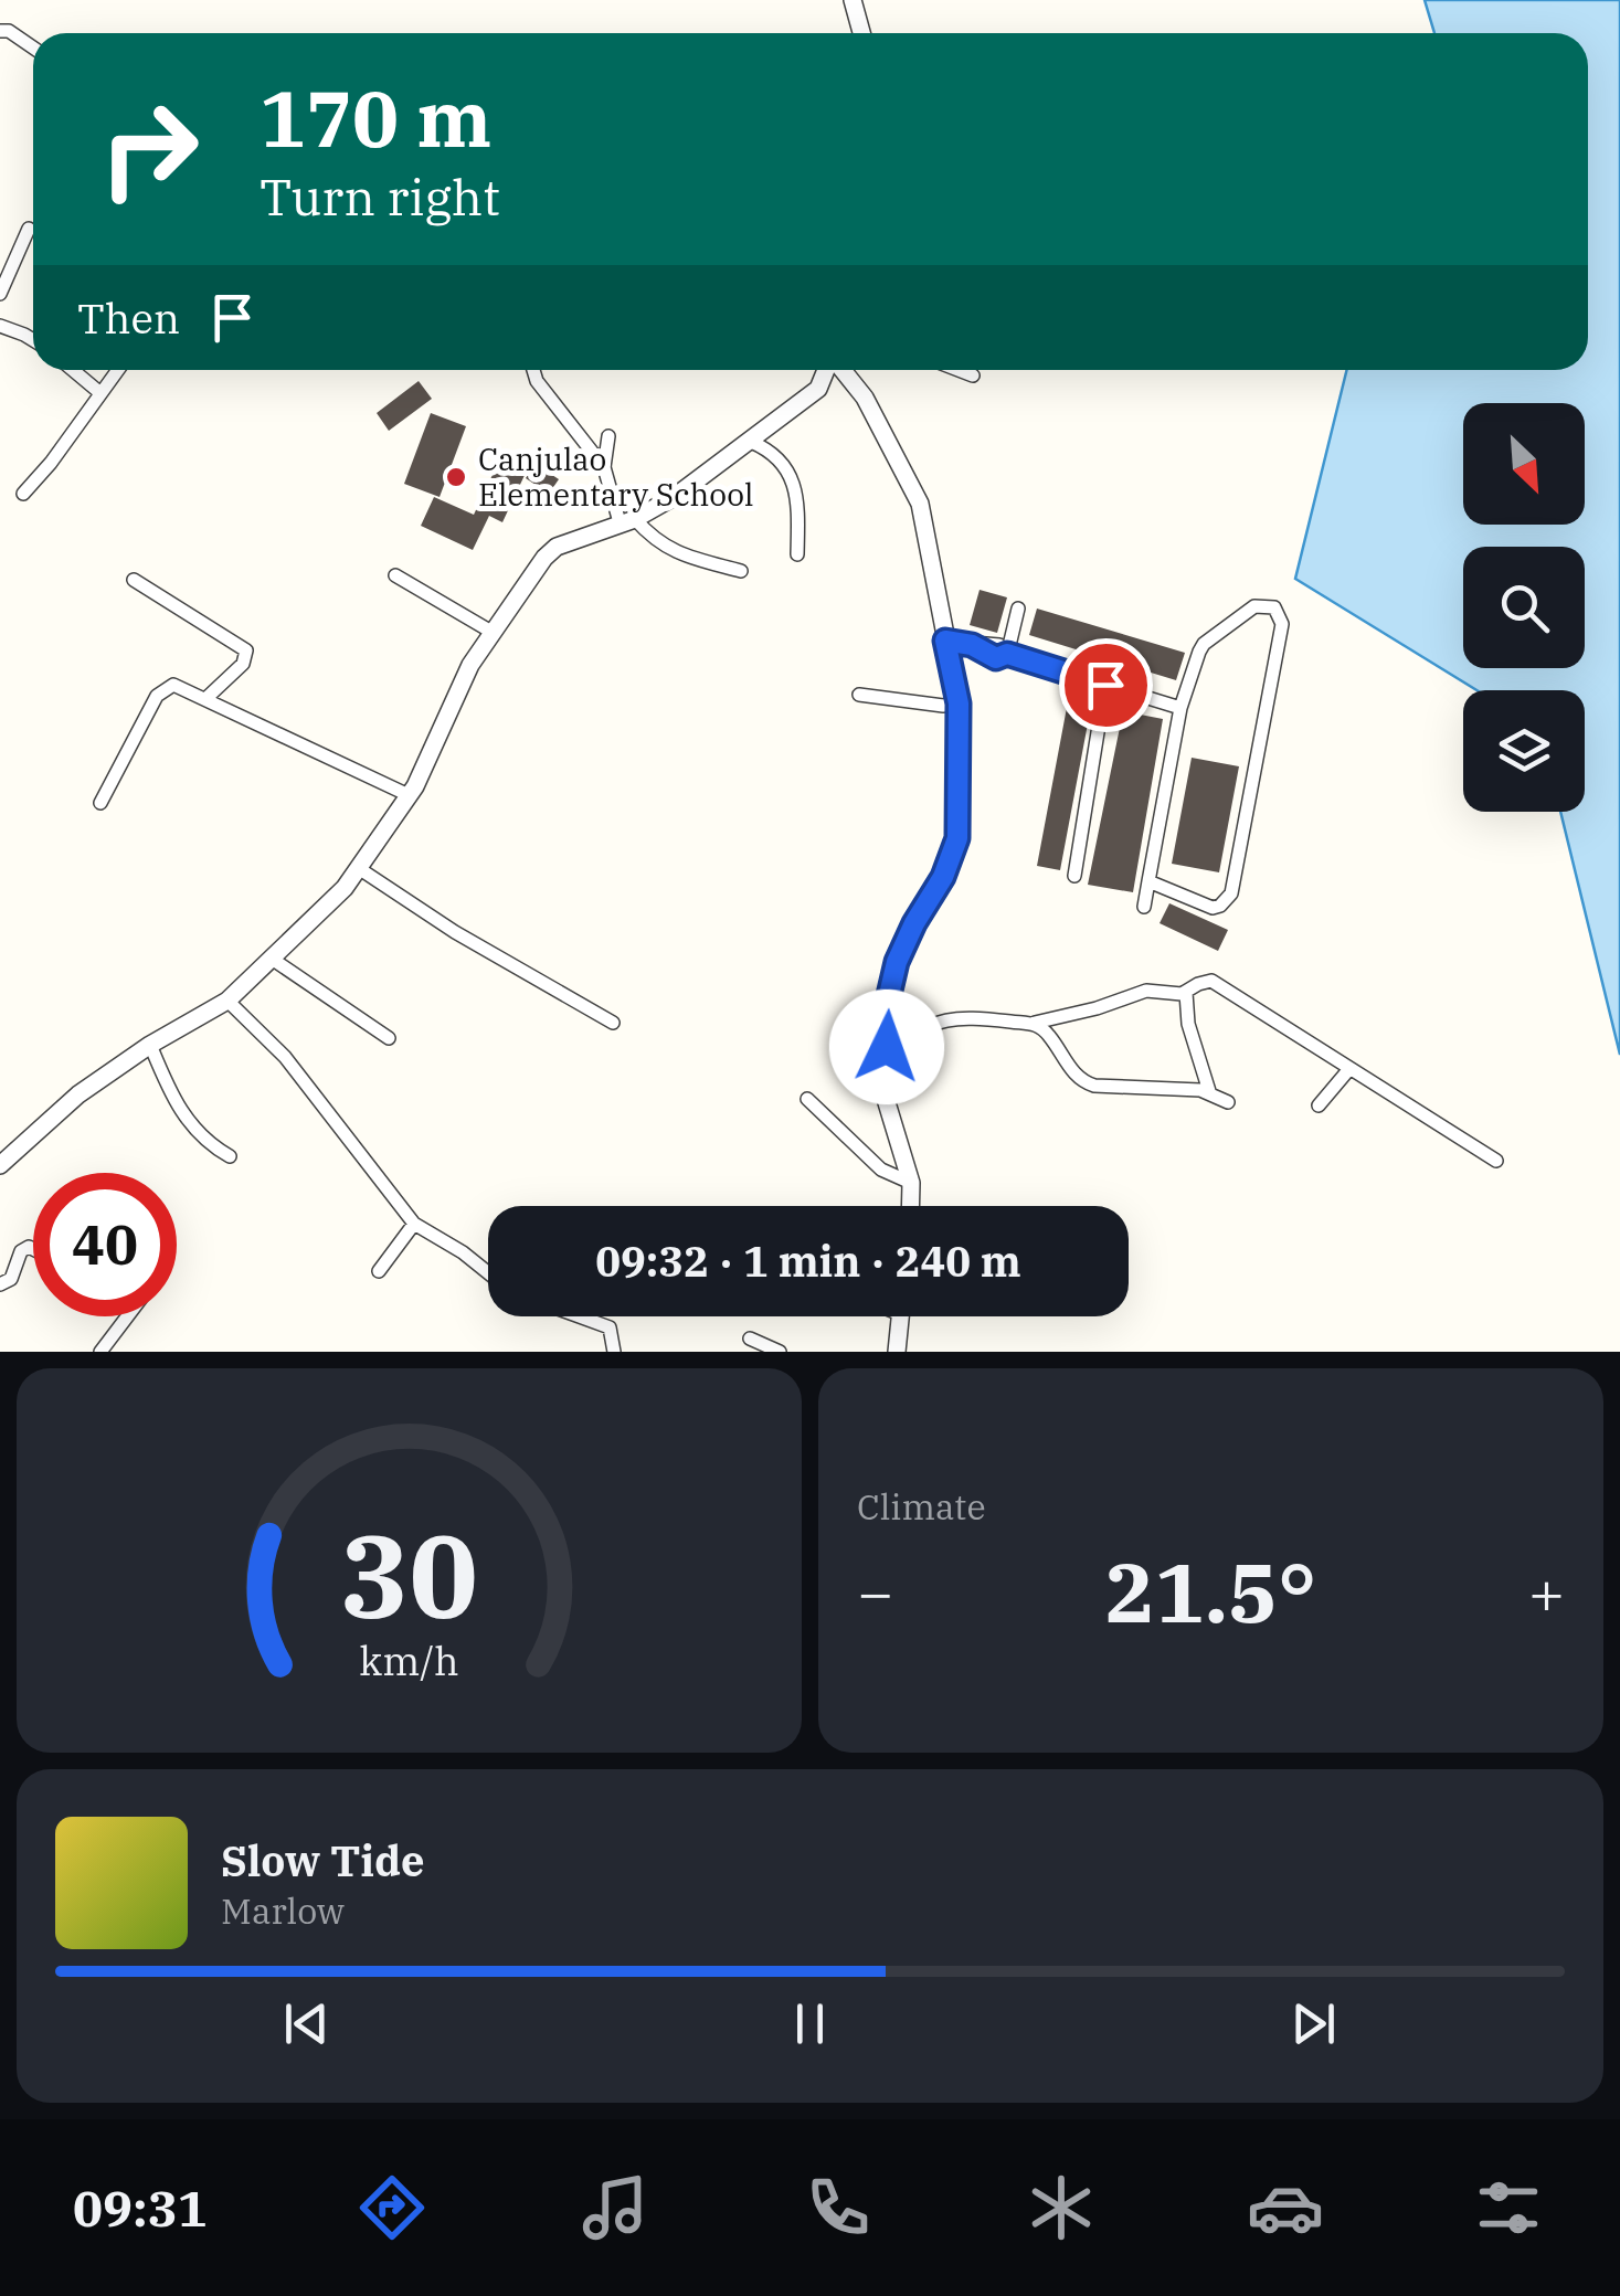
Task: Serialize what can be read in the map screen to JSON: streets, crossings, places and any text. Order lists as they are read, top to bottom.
{
  "places": ["Canjulao Elementary School"],
  "north": "bottom right",
  "page": {
    "turn": ["170 m", "Turn right"],
    "then": "Then",
    "limit": "40",
    "trip": "09:32 · 1 min · 240 m",
    "tile": "Climate",
    "heat": ["−", "21.5°", "+"],
    "song": ["Slow Tide", "Marlow"],
    "tabs": "09:31",
    "gauge": ["30", "km/h"]
  }
}
